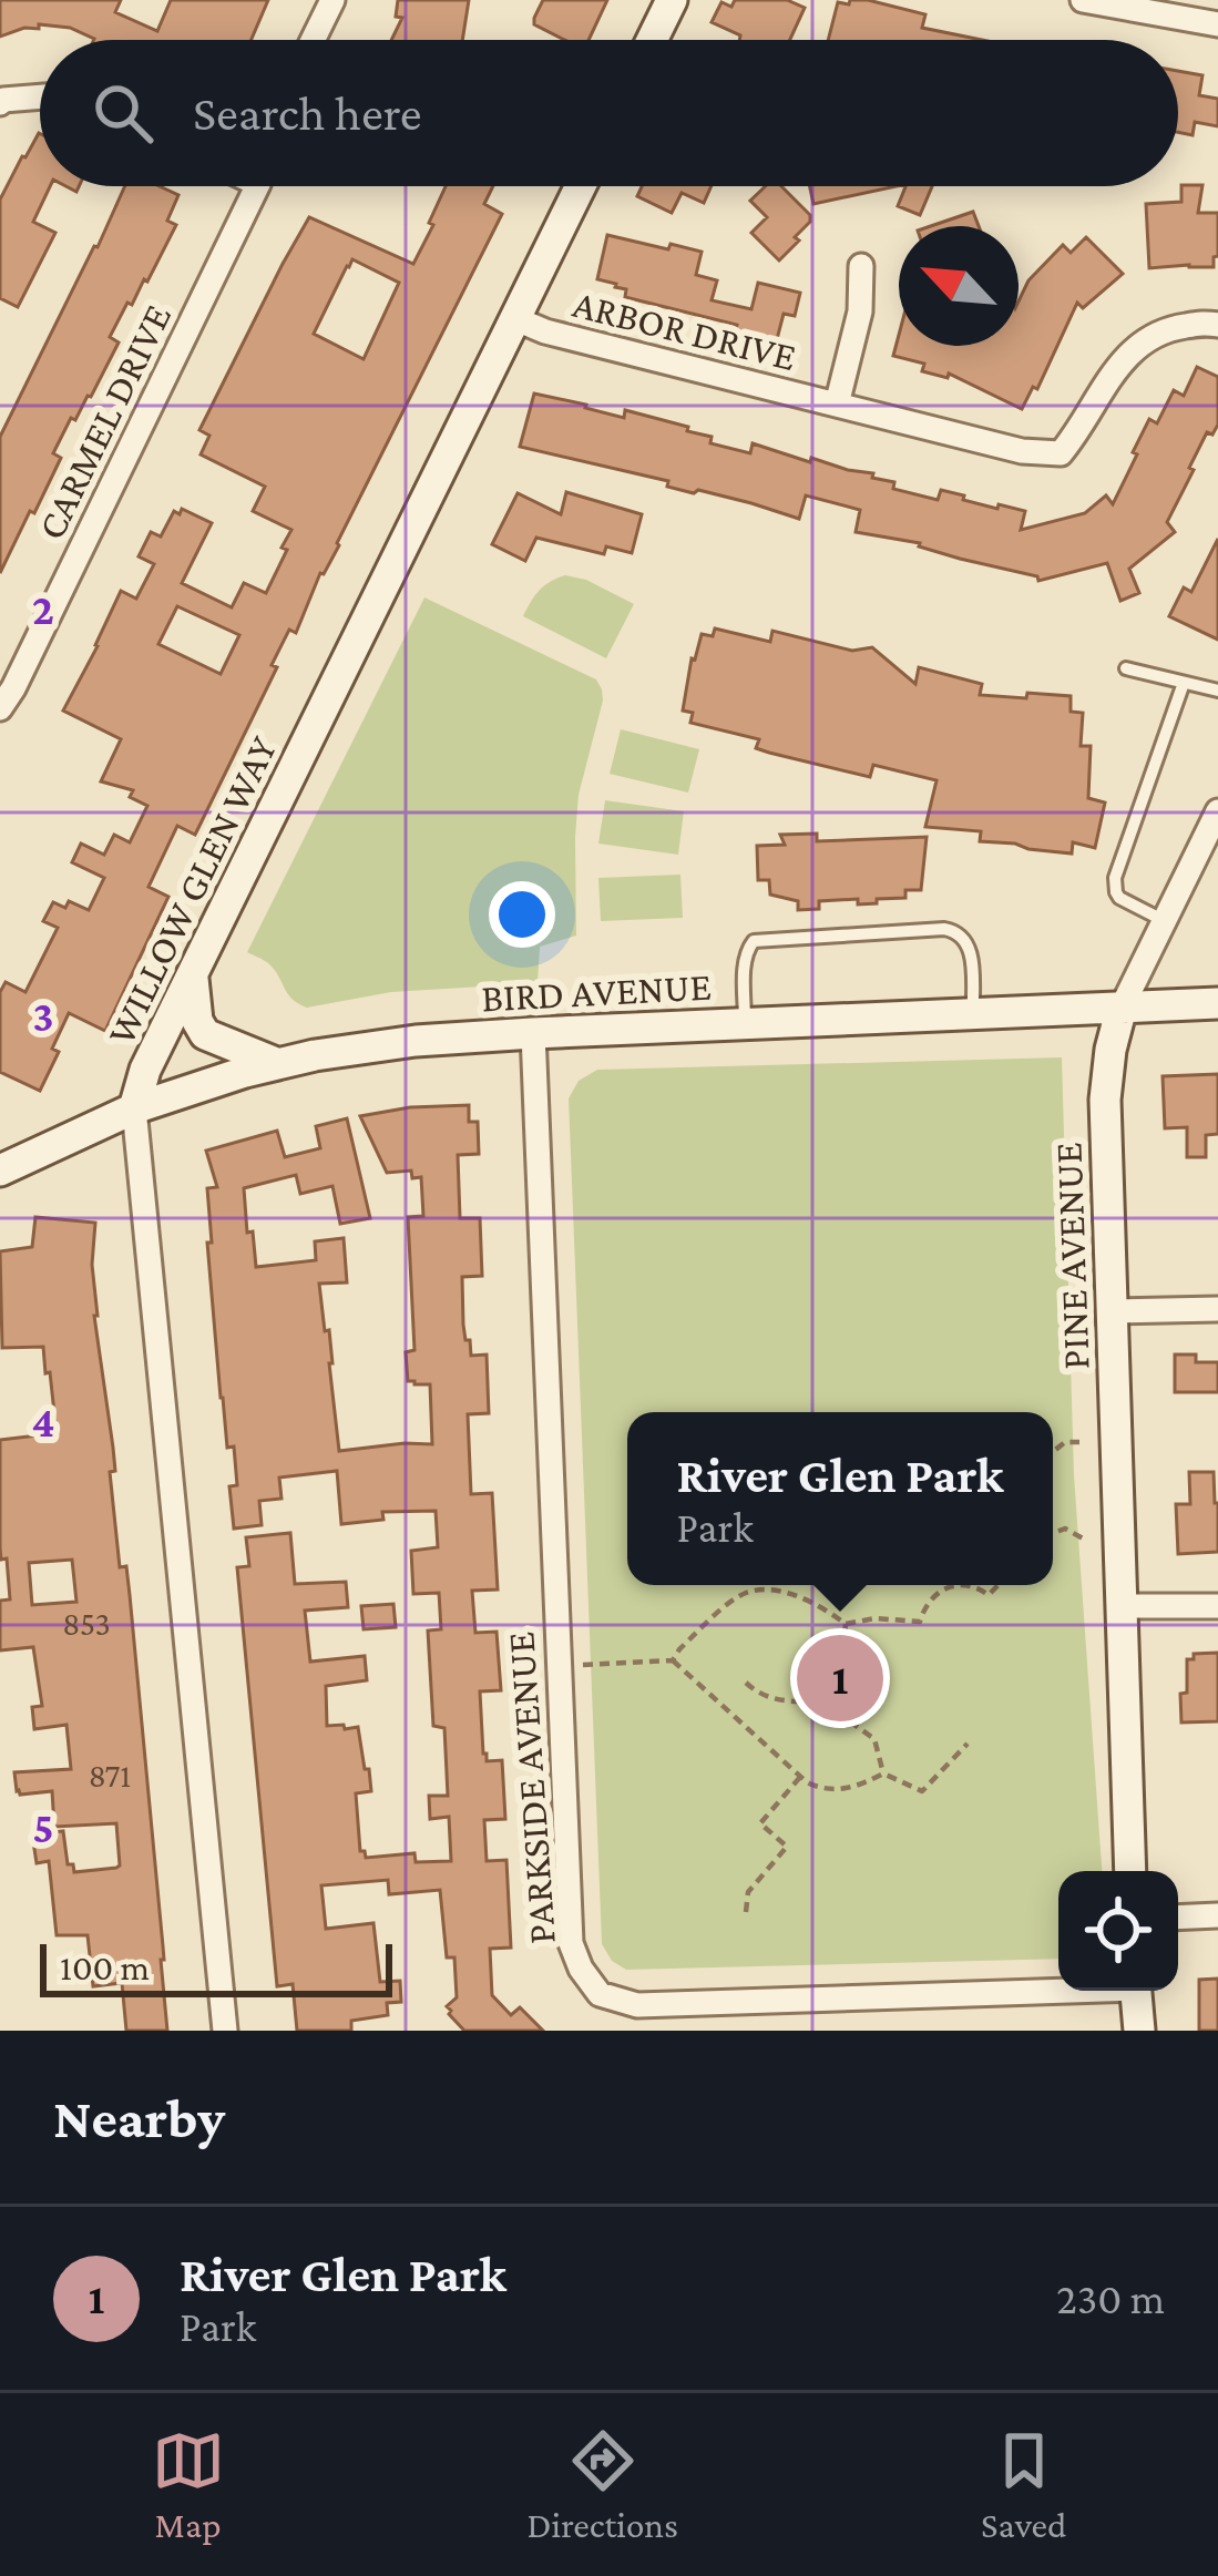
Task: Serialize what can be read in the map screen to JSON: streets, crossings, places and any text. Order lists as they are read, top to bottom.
{
  "streets": {
    "street": [
      "ARBOR DRIVE",
      "CARMEL DRIVE",
      "WILLOW GLEN WAY",
      "BIRD AVENUE",
      "PINE AVENUE",
      "PARKSIDE AVENUE"
    ]
  },
  "crossings": [
    ["ARBOR DRIVE", "WILLOW GLEN WAY"],
    ["WILLOW GLEN WAY", "BIRD AVENUE"],
    ["BIRD AVENUE", "PINE AVENUE"],
    ["BIRD AVENUE", "PARKSIDE AVENUE"]
  ],
  "house_numbers": ["853", "871"],
  "scale_bar": "100 m",
  "north": "top left",
  "page": {
    "search": "Search here",
    "popup": ["River Glen Park", "Park"],
    "pins": "1",
    "scale": "100 m",
    "heading": "Nearby",
    "list": [
      {
        "mark": "1",
        "name": "River Glen Park",
        "note": "Park",
        "value": "230 m"
      }
    ],
    "nav": ["Map", "Directions", "Saved"]
  },
  "grid": {
    "rows": [
      "2",
      "3",
      "4",
      "5"
    ]
  }
}
